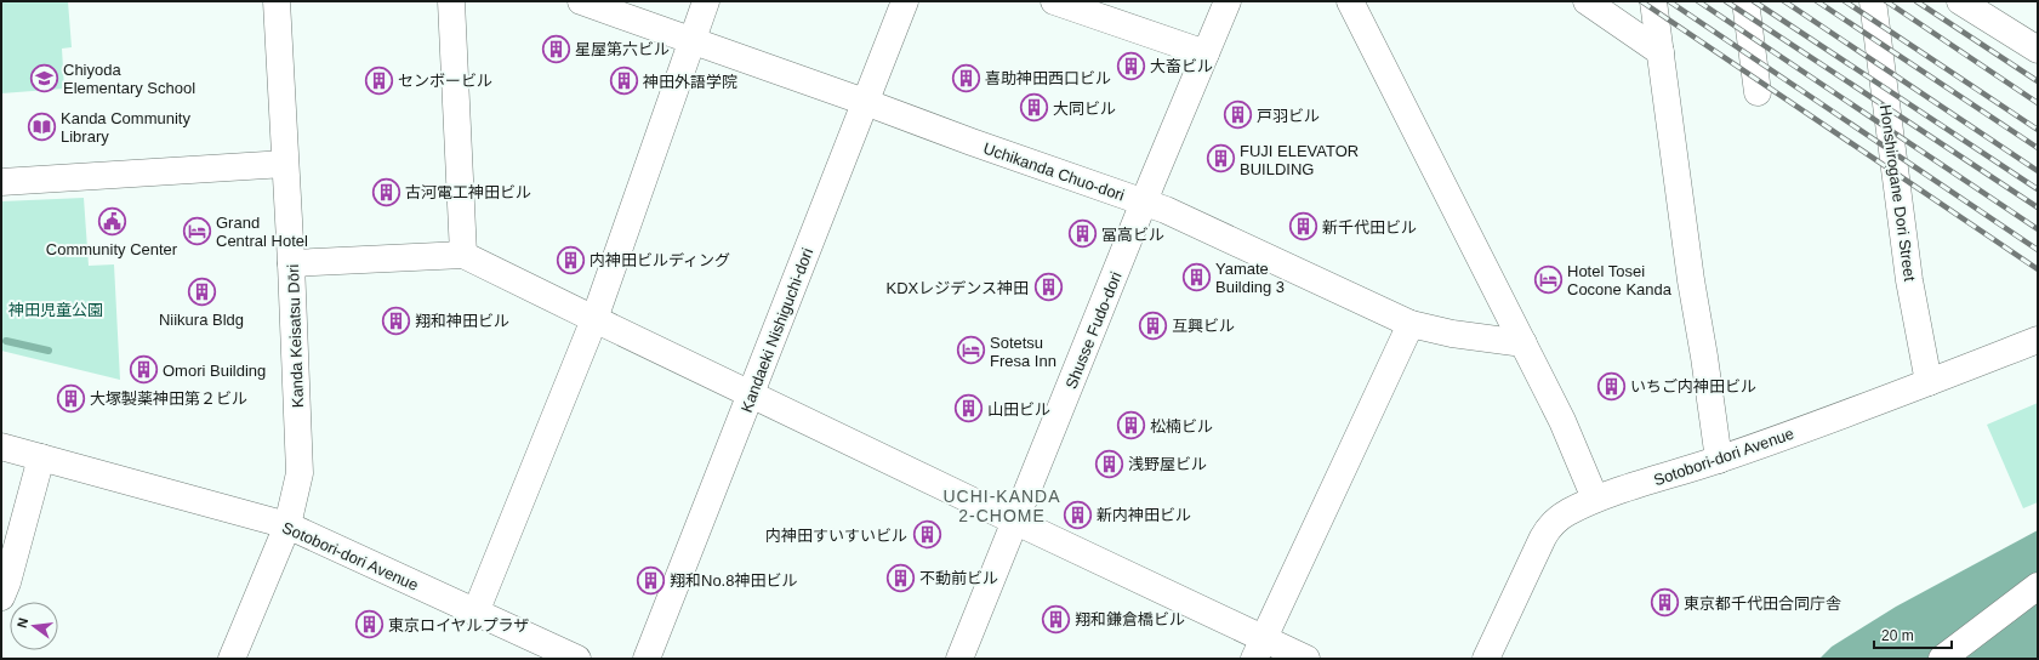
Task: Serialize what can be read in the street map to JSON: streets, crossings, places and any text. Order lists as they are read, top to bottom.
{
  "streets": {
    "main road": [
      "Uchikanda Chuo-dori",
      "Honshirogane Dori Street",
      "Kandaeki Nishiguchi-dori",
      "Shusse Fudo-dori",
      "Kanda Keisatsu Dōri",
      "Sotobori-dori Avenue"
    ]
  },
  "crossings": [
    ["Uchikanda Chuo-dori", "Kandaeki Nishiguchi-dori"],
    ["Uchikanda Chuo-dori", "Shusse Fudo-dori"],
    ["Honshirogane Dori Street", "Sotobori-dori Avenue"],
    ["Kanda Keisatsu Dōri", "Sotobori-dori Avenue"]
  ],
  "districts": ["UCHI-KANDA 2-CHOME"],
  "parks": ["神田児童公園"],
  "places": {
    "building": [
      "星屋第六ビル",
      "大畜ビル",
      "喜助神田西口ビル",
      "センボービル",
      "神田外語学院",
      "大同ビル",
      "戸羽ビル",
      "FUJI ELEVATOR BUILDING",
      "古河電工神田ビル",
      "新千代田ビル",
      "冨高ビル",
      "内神田ビルディング",
      "Yamate Building 3",
      "KDXレジデンス神田",
      "Niikura Bldg",
      "翔和神田ビル",
      "互興ビル",
      "Omori Building",
      "いちご内神田ビル",
      "大塚製薬神田第２ビル",
      "山田ビル",
      "松楠ビル",
      "浅野屋ビル",
      "新内神田ビル",
      "内神田すいすいビル",
      "不動前ビル",
      "翔和No.8神田ビル",
      "東京都千代田合同庁舎",
      "翔和鎌倉橋ビル",
      "東京ロイヤルプラザ"
    ],
    "school or university": ["Chiyoda Elementary School"],
    "library": ["Kanda Community Library"],
    "public building": ["Community Center"],
    "hotel": ["Grand Central Hotel", "Hotel Tosei Cocone Kanda", "Sotetsu Fresa Inn"]
  },
  "scale_bar": "20 m",
  "north": "left"
}
